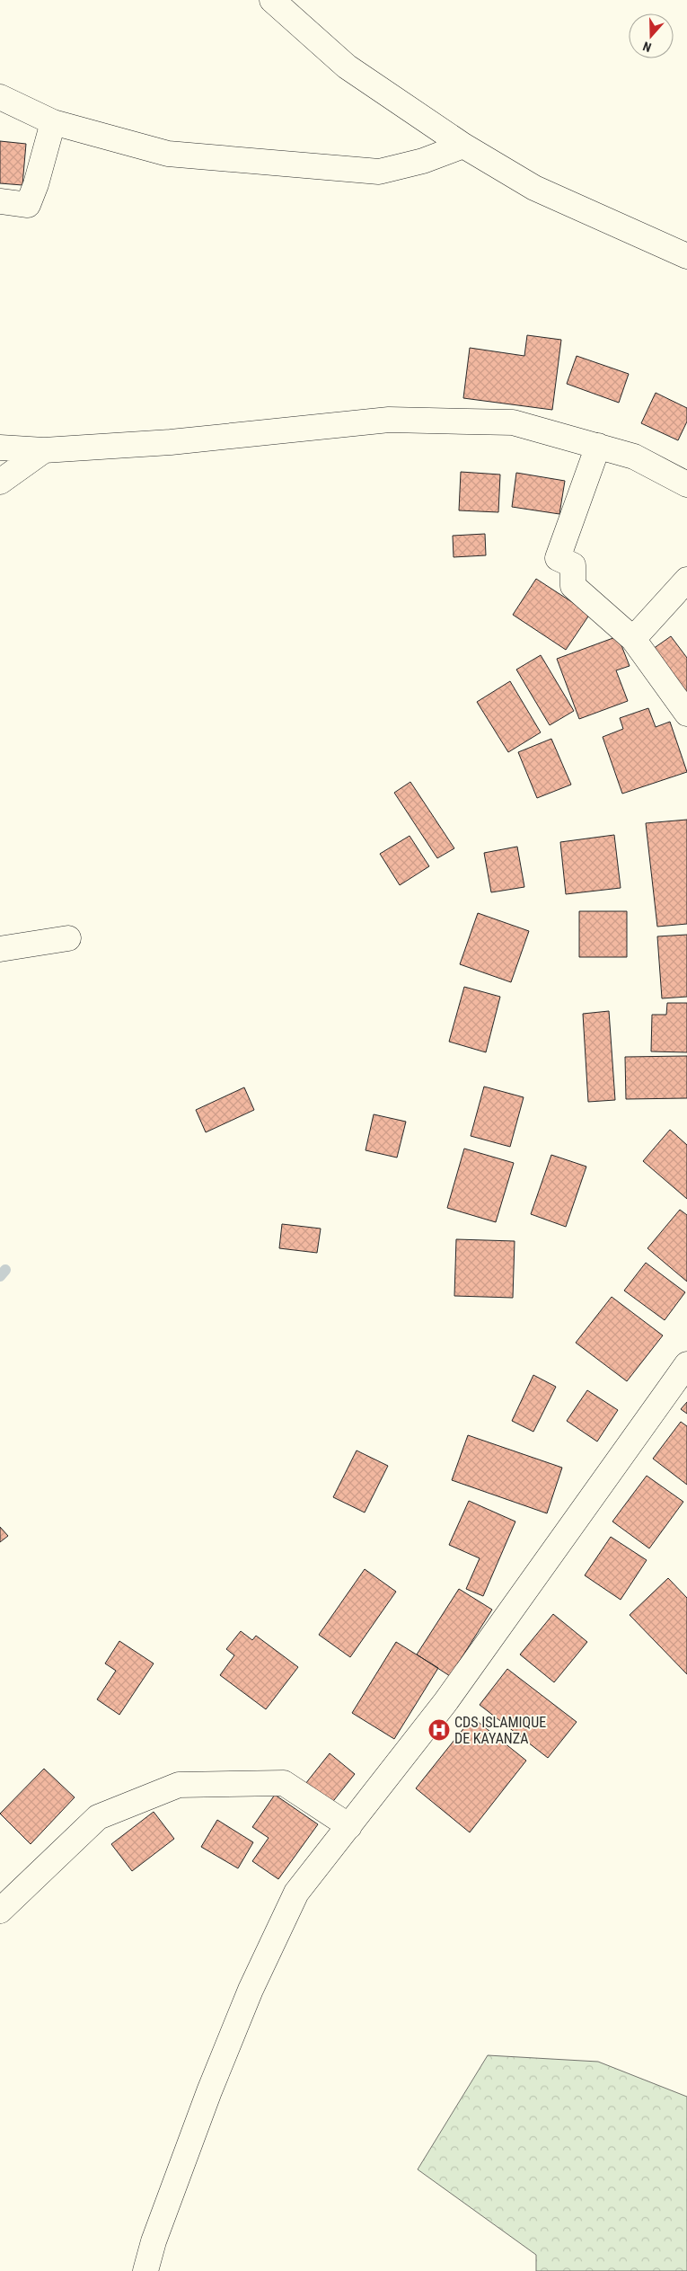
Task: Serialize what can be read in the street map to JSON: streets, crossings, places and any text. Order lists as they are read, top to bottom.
{
  "places": {
    "hospital": ["CDS ISLAMIQUE DE KAYANZA"]
  },
  "north": "bottom"
}
